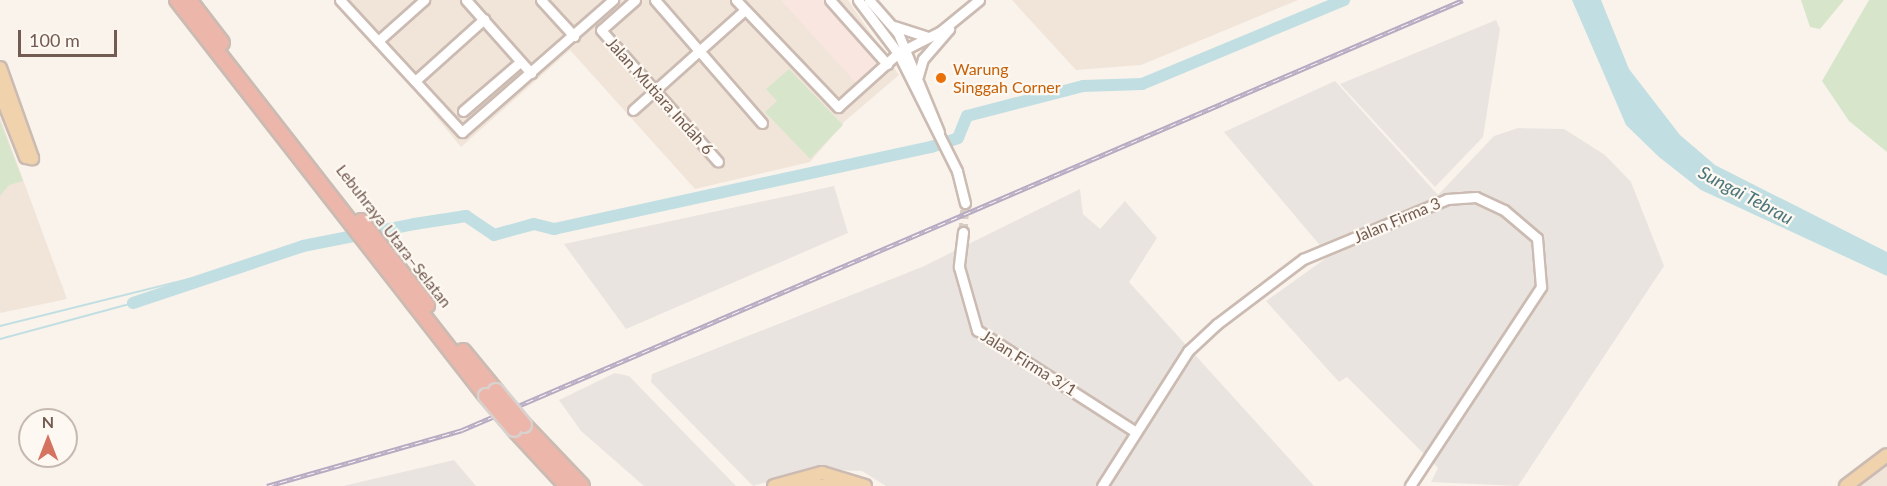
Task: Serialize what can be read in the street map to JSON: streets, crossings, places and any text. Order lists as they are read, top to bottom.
{
  "streets": {
    "highway": ["Lebuhraya Utara–Selatan"],
    "street": ["Jalan Mutiara Indah 6", "Jalan Firma 3", "Jalan Firma 3/1"]
  },
  "crossings": [
    ["Jalan Firma 3", "Jalan Firma 3/1"]
  ],
  "water": ["Sungai Tebrau"],
  "places": ["Warung Singgah Corner"],
  "scale_bar": "100 m",
  "north": "top"
}
